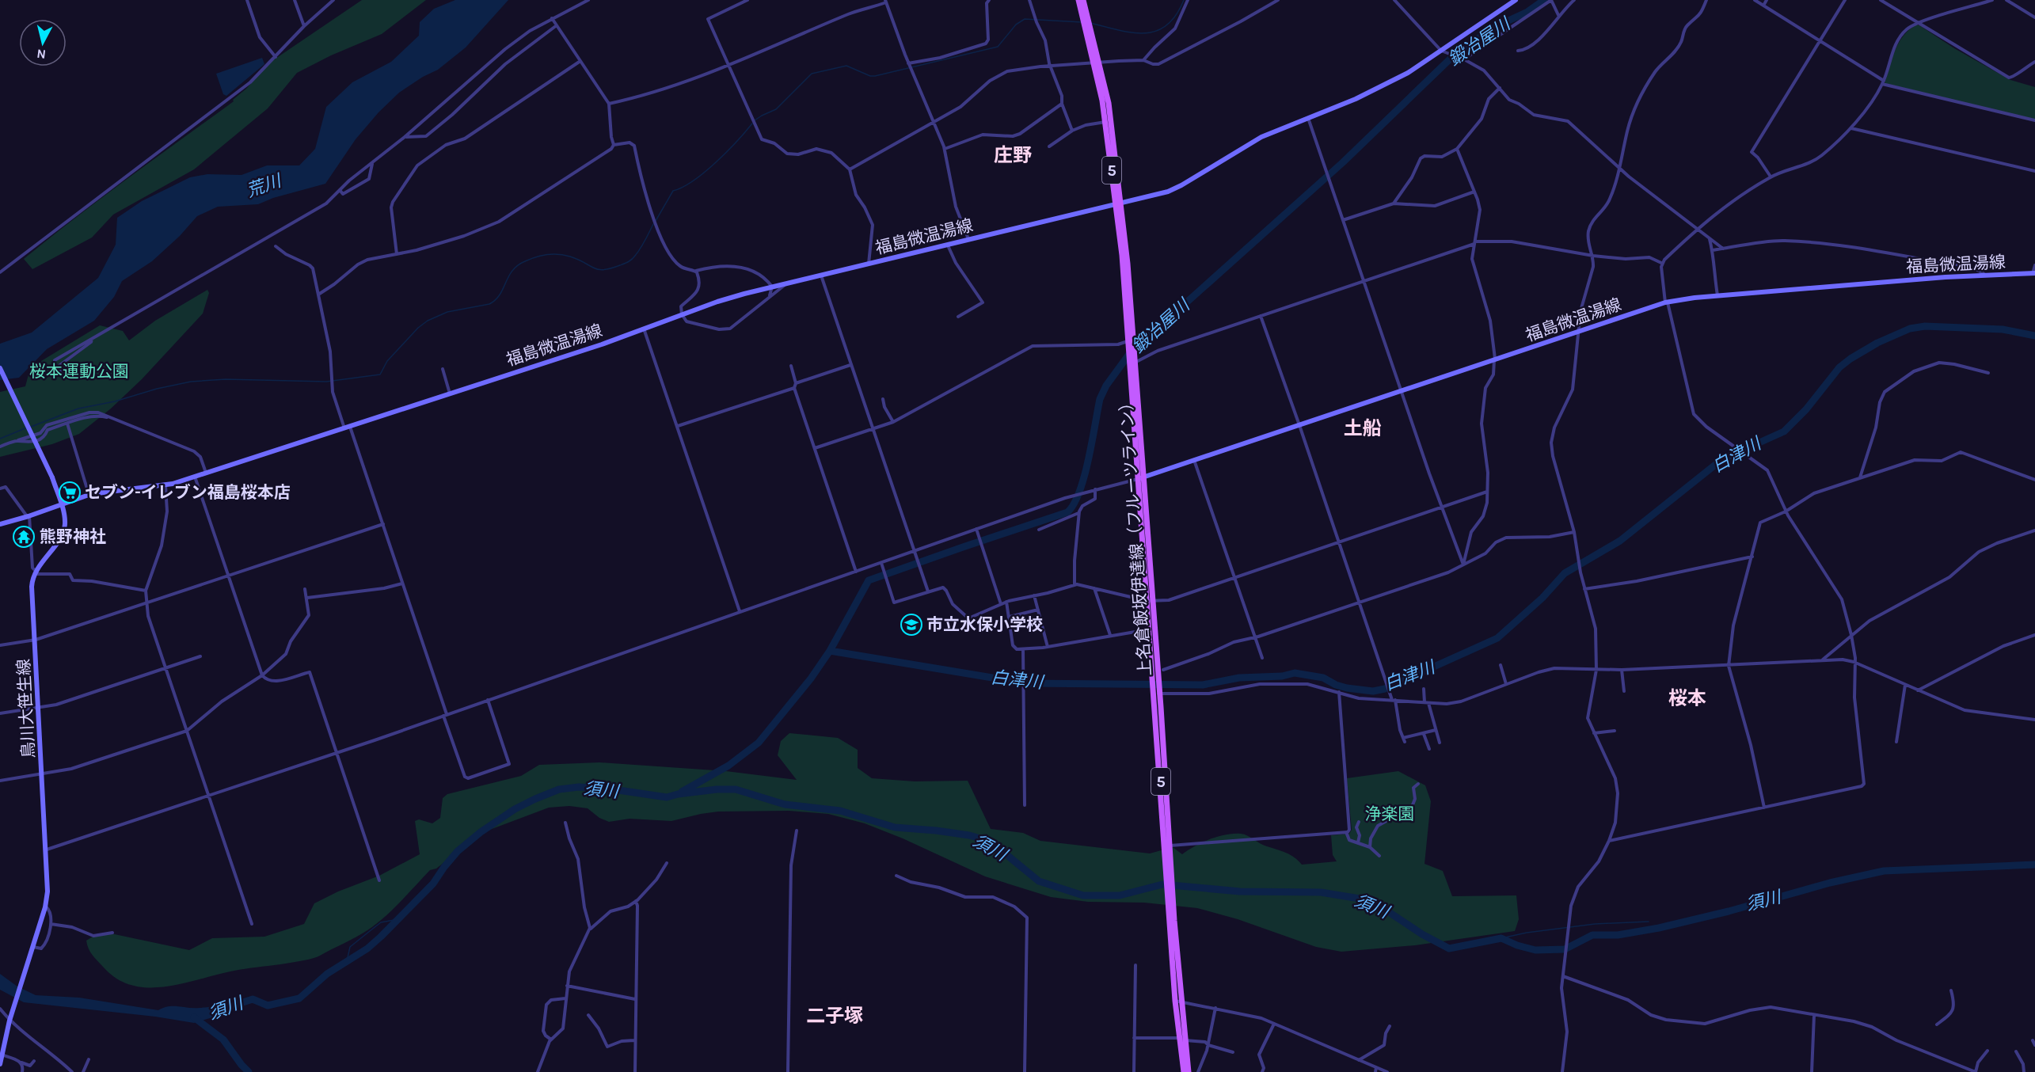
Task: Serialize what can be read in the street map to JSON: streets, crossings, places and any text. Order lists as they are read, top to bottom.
{
  "streets": {
    "main road": [
      "5",
      "福島微温湯線",
      "上名倉飯坂伊達線（フルーツライン）",
      "鳥川大笹生線"
    ]
  },
  "crossings": [
    ["福島微温湯線", "上名倉飯坂伊達線（フルーツライン）"],
    ["福島微温湯線", "鳥川大笹生線"]
  ],
  "districts": [
    "庄野",
    "土船",
    "桜本",
    "二子塚"
  ],
  "water": [
    "鍛冶屋川",
    "荒川",
    "白津川",
    "須川"
  ],
  "parks": ["桜本運動公園", "浄楽園"],
  "places": {
    "supermarket": ["セブン-イレブン福島桜本店"],
    "temple": ["熊野神社"],
    "school or university": ["市立水保小学校"]
  },
  "north": "bottom"
}
